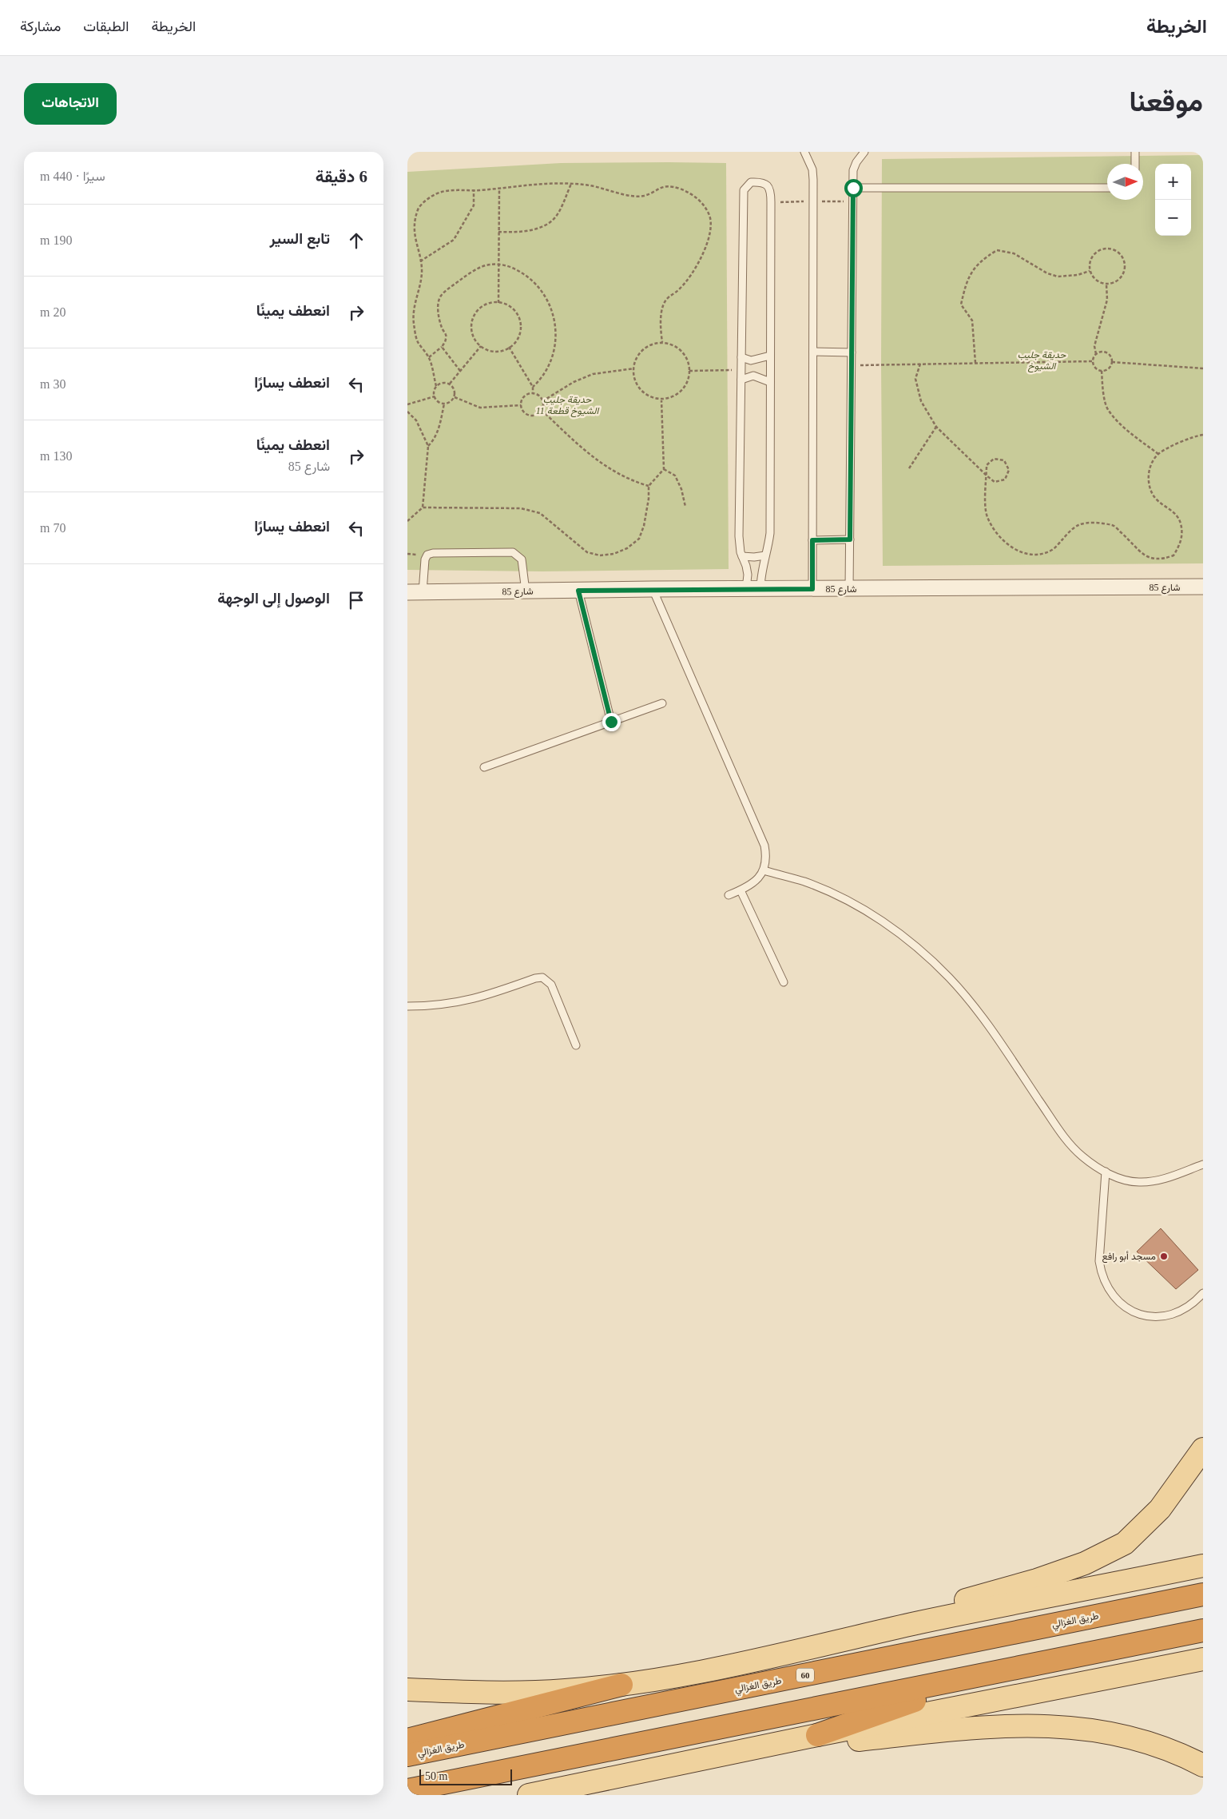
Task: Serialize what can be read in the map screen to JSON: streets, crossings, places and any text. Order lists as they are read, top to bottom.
{
  "streets": {
    "highway": ["طريق الغزالي", "60"],
    "street": ["شارع 85"]
  },
  "parks": ["حديقة جليب الشيوخ", "حديقة جليب الشيوخ قطعة 11"],
  "places": ["مسجد أبو رافع"],
  "scale_bar": "50 m",
  "north": "right",
  "page": {
    "header": "الخريطة",
    "nav": ["الخريطة", "الطبقات", "مشاركة"],
    "title": "موقعنا",
    "buttons": "الاتجاهات",
    "heading": ["6 دقيقة", "سيرًا · 440 m"],
    "map_buttons": ["+", "−"],
    "list": [
      ["تابع السير", "190 m"],
      ["انعطف يمينًا", "20 m"],
      ["انعطف يسارًا", "30 m"],
      ["انعطف يمينًا", "شارع 85", "130 m"],
      ["انعطف يسارًا", "70 m"],
      "الوصول إلى الوجهة"
    ],
    "scale": "50 m"
  }
}
